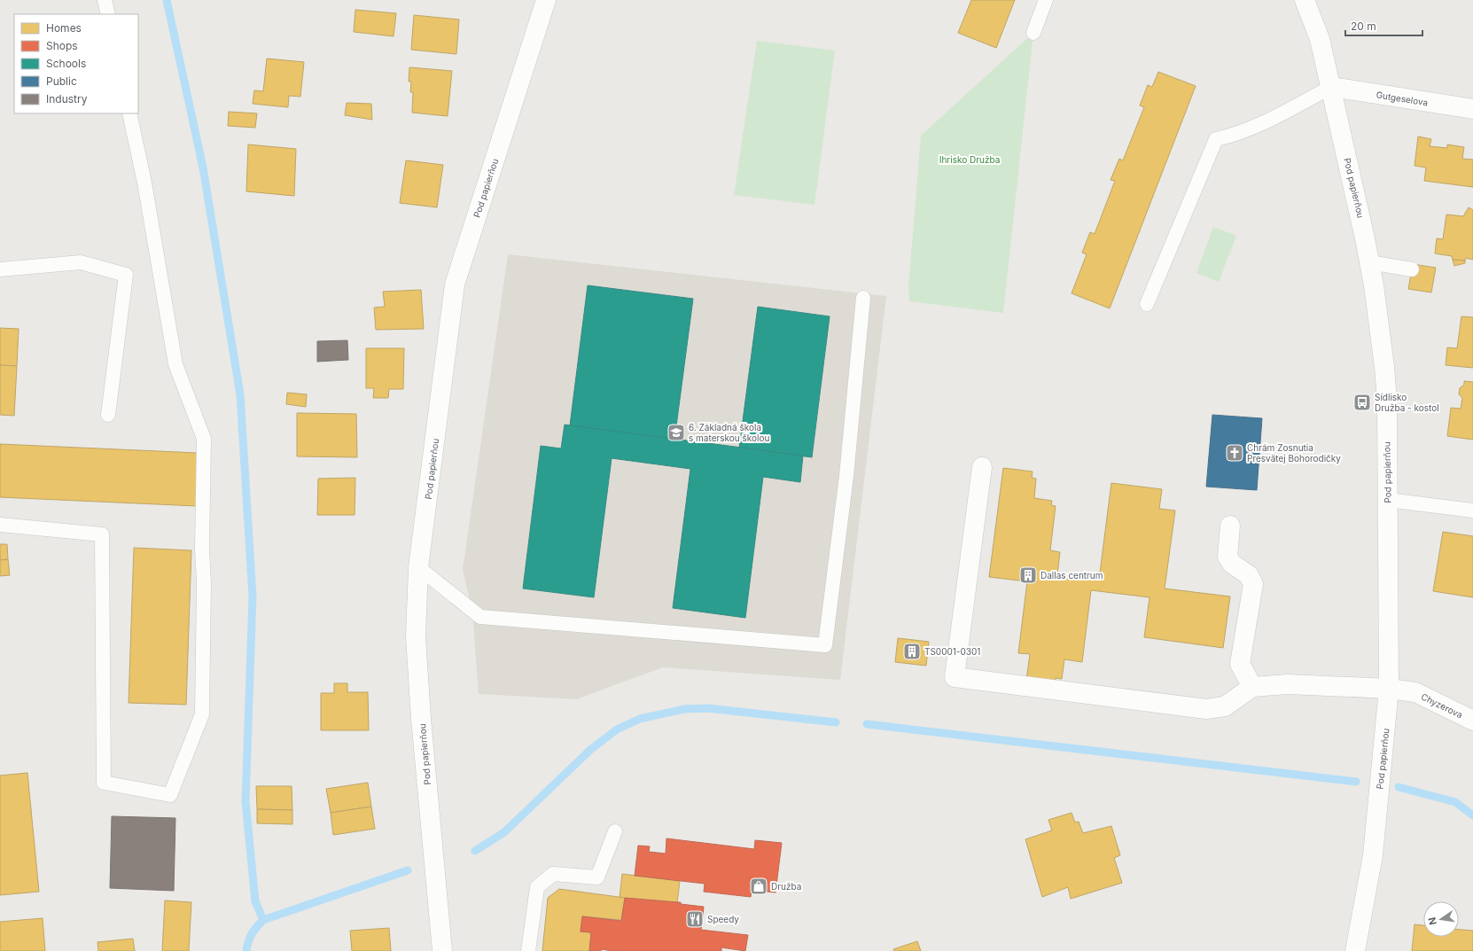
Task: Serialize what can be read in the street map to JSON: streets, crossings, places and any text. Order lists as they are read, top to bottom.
{
  "streets": {
    "street": ["Gutgeselova", "Pod papierňou", "Chyzerova"]
  },
  "crossings": [
    ["Gutgeselova", "Pod papierňou"],
    ["Pod papierňou", "Chyzerova"]
  ],
  "parks": ["Ihrisko Družba"],
  "places": {
    "bus stop": ["Sídlisko Družba - kostol"],
    "school or university": ["6. Základná škola s materskou školou"],
    "church": ["Chrám Zosnutia Presvätej Bohorodičky"],
    "building": ["Dallas centrum", "TS0001-0301"],
    "shop": ["Družba"],
    "restaurant": ["Speedy"]
  },
  "legend": [
    "Homes",
    "Shops",
    "Schools",
    "Public",
    "Industry"
  ],
  "scale_bar": "20 m",
  "north": "left"
}
